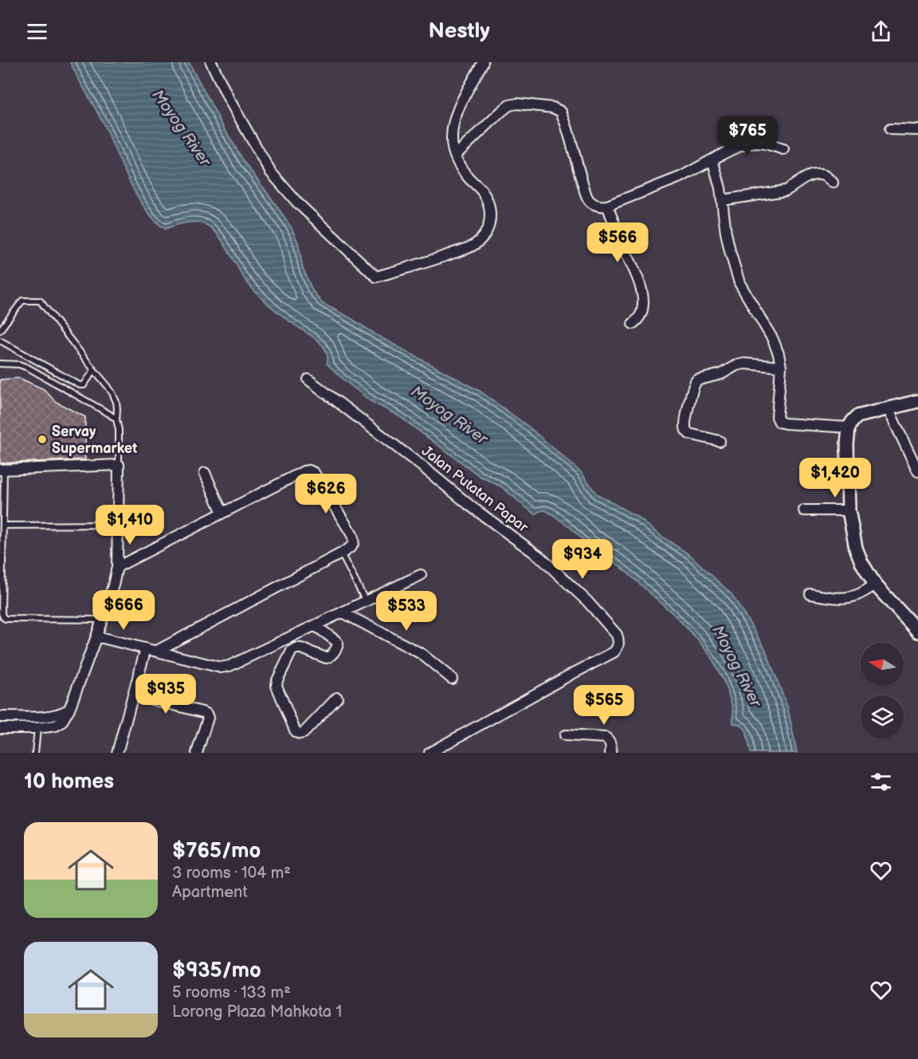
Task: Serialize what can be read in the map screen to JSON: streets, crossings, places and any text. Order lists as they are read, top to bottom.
{
  "streets": {
    "street": ["Jalan Putatan Papar"]
  },
  "water": ["Moyog River"],
  "places": ["Servay Supermarket"],
  "north": "left",
  "page": {
    "header": "Nestly",
    "price": [
      "$765",
      "$566",
      "$1,420",
      "$626",
      "$1,410",
      "$934",
      "$666",
      "$533",
      "$935",
      "$565"
    ],
    "heading": "10 homes",
    "list": [
      {
        "name": "$765/mo",
        "note": "3 rooms · 104 m² · Apartment"
      },
      {
        "name": "$935/mo",
        "note": "5 rooms · 133 m² · Lorong Plaza Mahkota 1"
      }
    ]
  }
}
